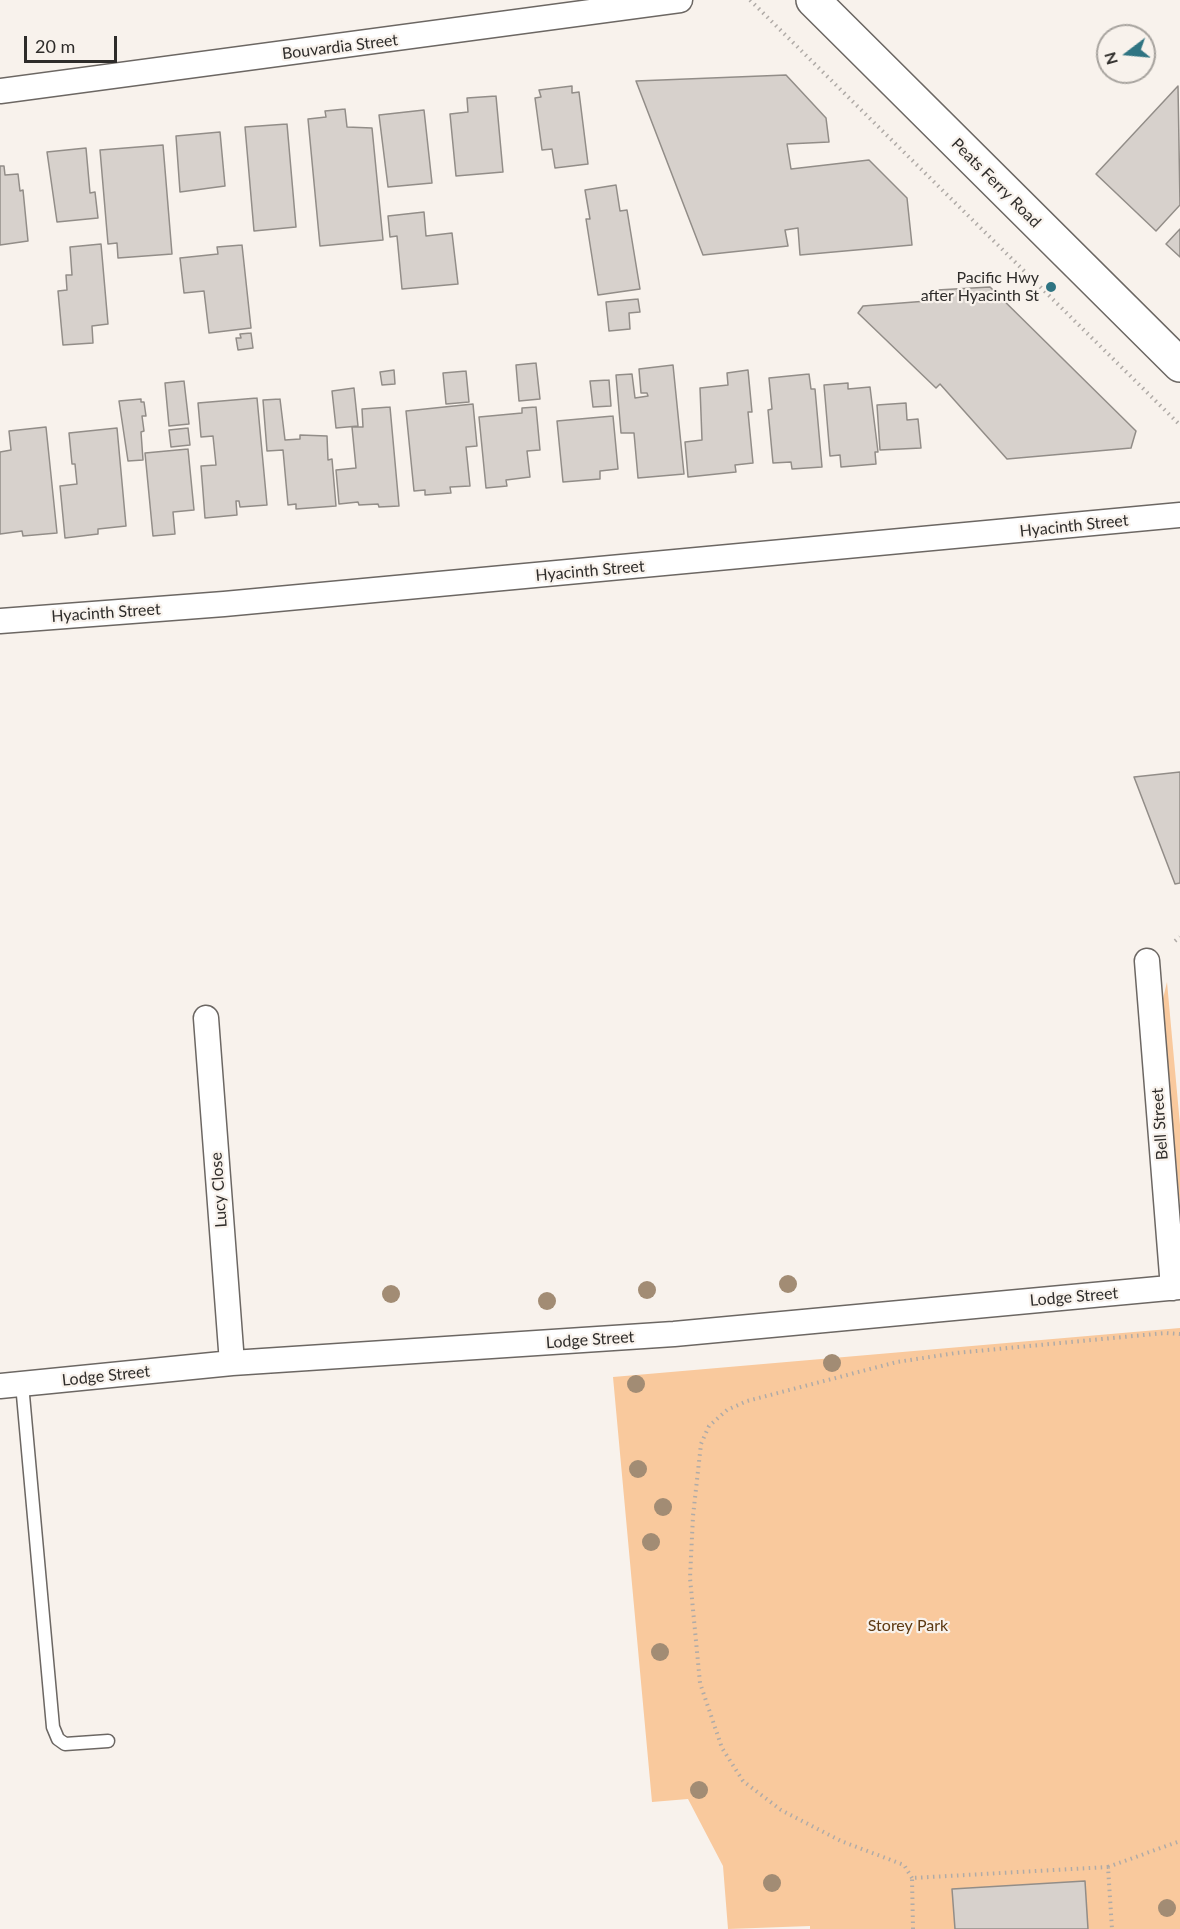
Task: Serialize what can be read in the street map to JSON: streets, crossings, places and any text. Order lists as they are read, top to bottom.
{
  "streets": {
    "main road": ["Peats Ferry Road"],
    "street": [
      "Bouvardia Street",
      "Hyacinth Street",
      "Bell Street",
      "Lucy Close",
      "Lodge Street"
    ]
  },
  "crossings": [
    ["Bell Street", "Lodge Street"],
    ["Lucy Close", "Lodge Street"]
  ],
  "parks": ["Storey Park"],
  "places": ["Pacific Hwy after Hyacinth St"],
  "scale_bar": "20 m",
  "north": "left"
}
